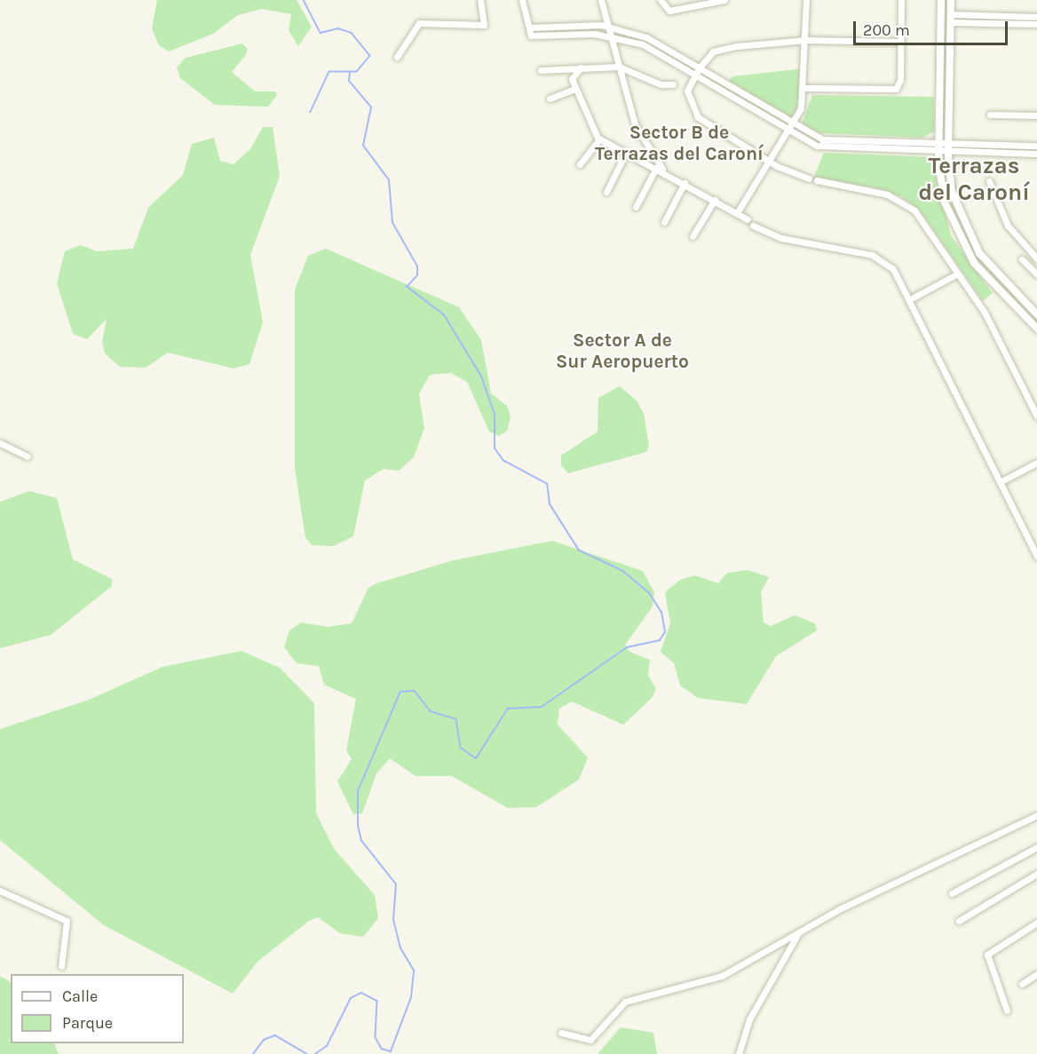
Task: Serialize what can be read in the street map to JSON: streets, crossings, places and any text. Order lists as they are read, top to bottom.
{
  "districts": ["Sector B de Terrazas del Caroní", "Terrazas del Caroní", "Sector A de Sur Aeropuerto"],
  "legend": ["Calle", "Parque"],
  "scale_bar": "200 m"
}
